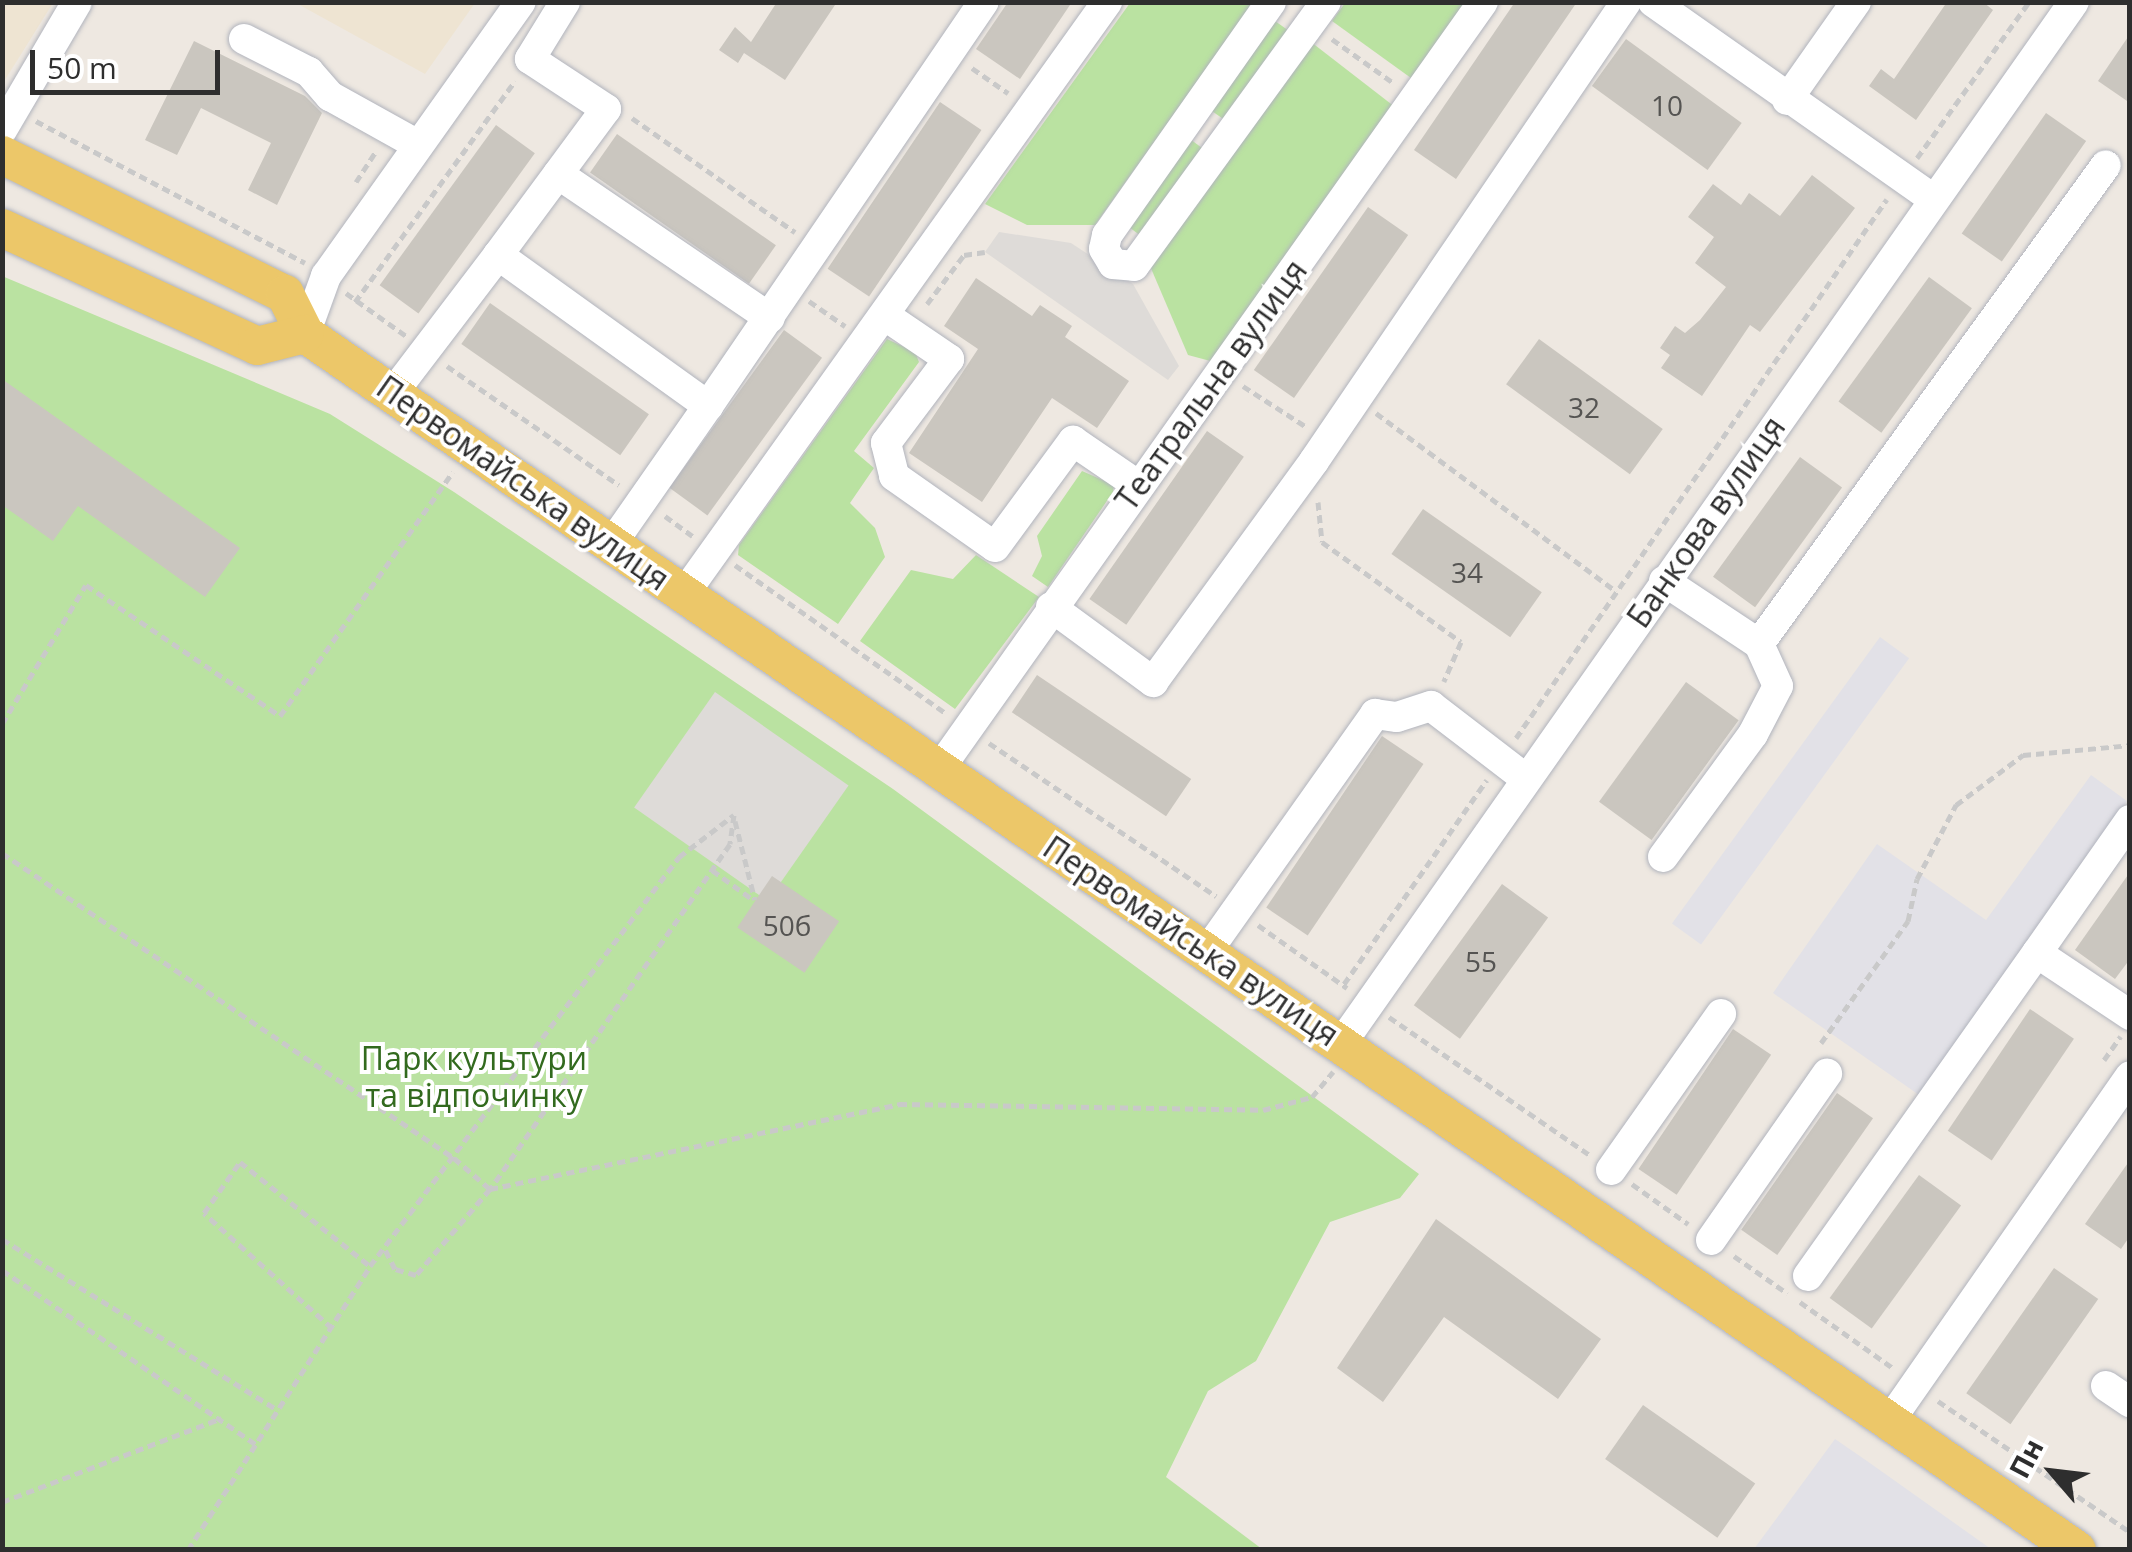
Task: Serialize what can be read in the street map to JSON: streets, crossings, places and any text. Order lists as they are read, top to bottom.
{
  "streets": {
    "main road": ["Первомайська вулиця"],
    "street": ["Театральна вулиця", "Банкова вулиця"]
  },
  "crossings": [
    ["Театральна вулиця", "Первомайська вулиця"],
    ["Первомайська вулиця", "Банкова вулиця"]
  ],
  "parks": ["Парк культури та відпочинку"],
  "house_numbers": [
    "10",
    "32",
    "34",
    "50б",
    "55"
  ],
  "scale_bar": "50 m",
  "north": "top left"
}
